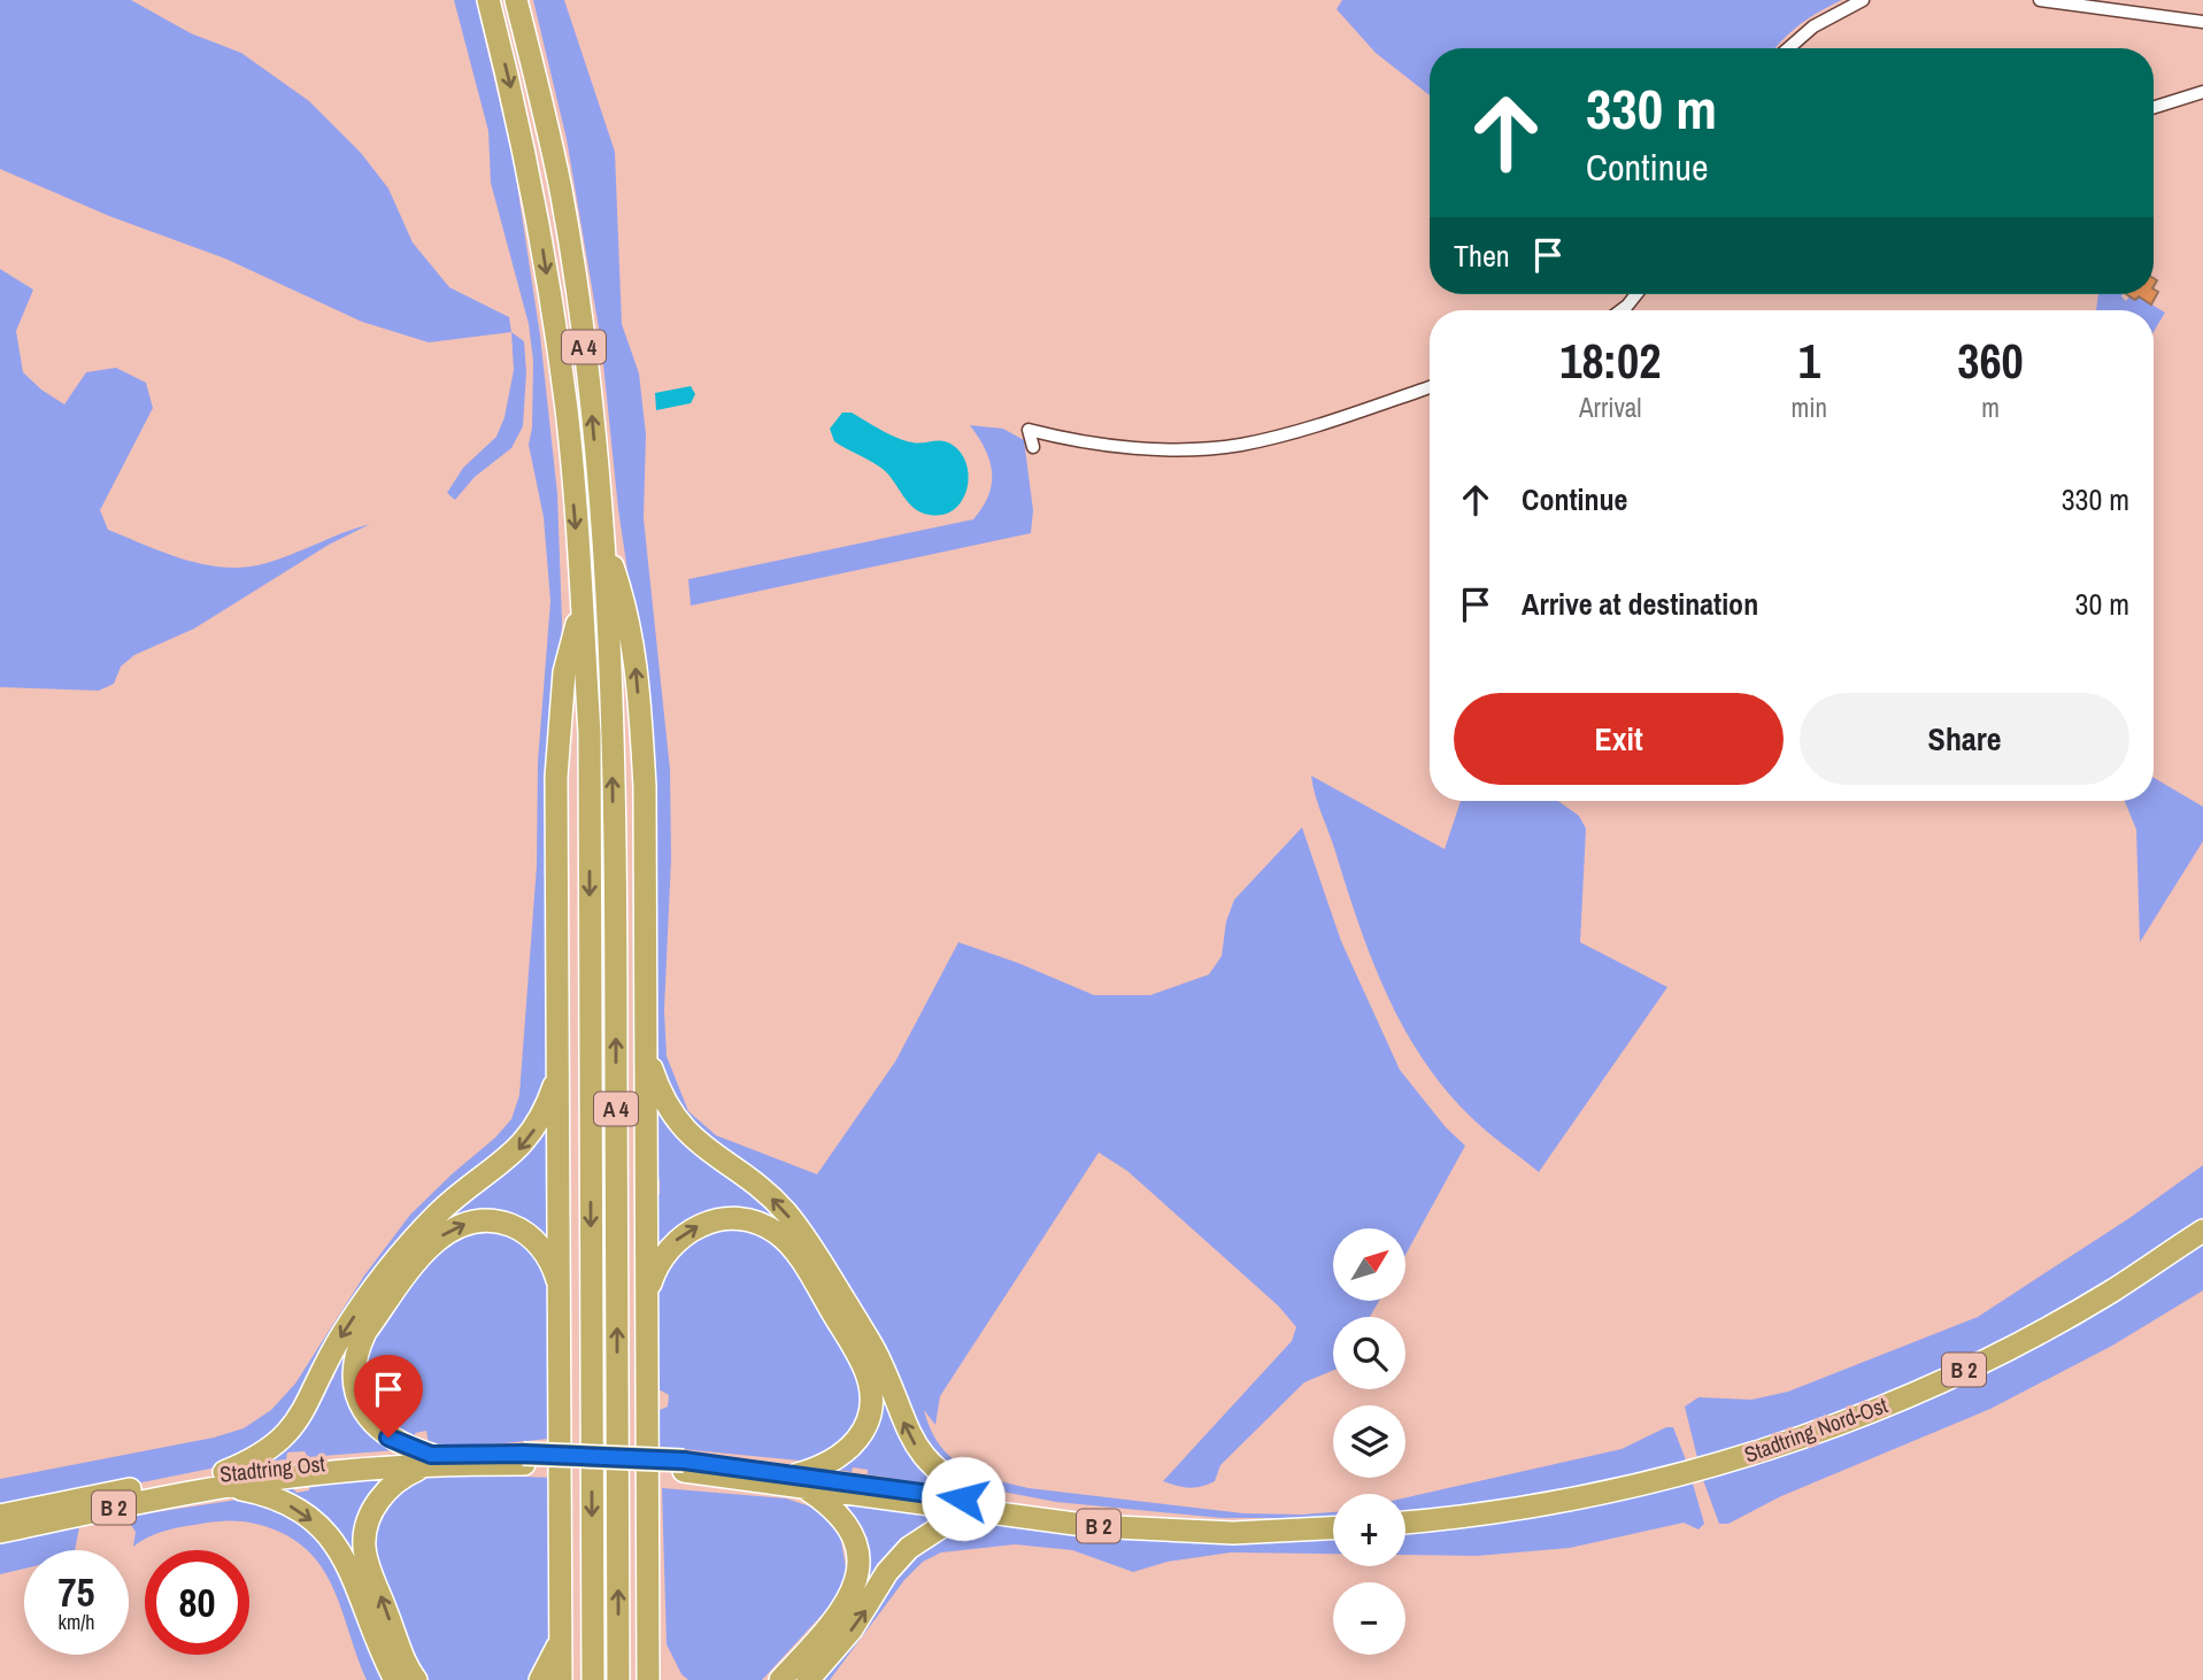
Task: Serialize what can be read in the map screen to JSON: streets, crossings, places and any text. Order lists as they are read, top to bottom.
{
  "streets": {
    "highway": [
      "A 4",
      "B 2",
      "Stadtring Nord-Ost",
      "Stadtring Ost"
    ]
  },
  "crossings": [
    ["B 2", "Stadtring Ost"]
  ],
  "north": "top right",
  "page": {
    "turn": ["330 m", "Continue"],
    "then": "Then",
    "eta": [
      "18:02",
      "Arrival",
      "1",
      "min",
      "360",
      "m"
    ],
    "list": [
      {
        "name": "Continue",
        "value": "330 m"
      },
      {
        "name": "Arrive at destination",
        "value": "30 m"
      }
    ],
    "buttons": ["Exit", "Share"],
    "map_buttons": ["+", "−"],
    "speed": "75 km/h",
    "limit": "80"
  }
}
